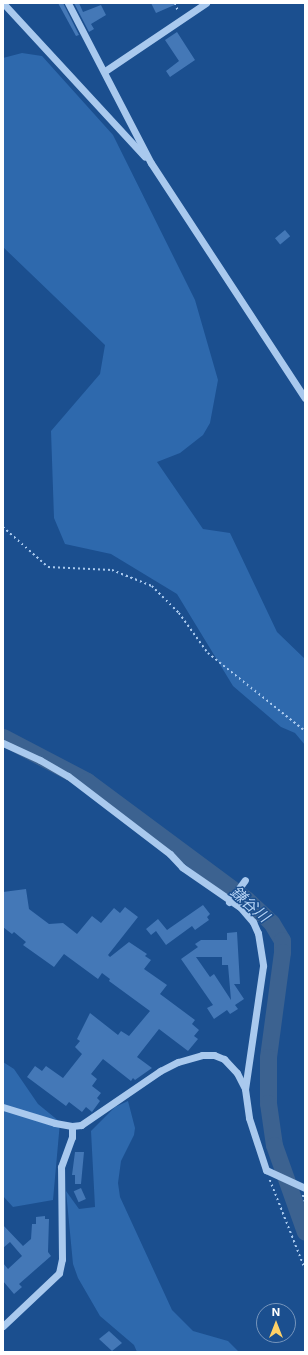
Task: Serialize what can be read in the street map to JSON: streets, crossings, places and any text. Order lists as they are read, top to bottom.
{
  "water": ["鎌谷川"],
  "north": "top"
}
